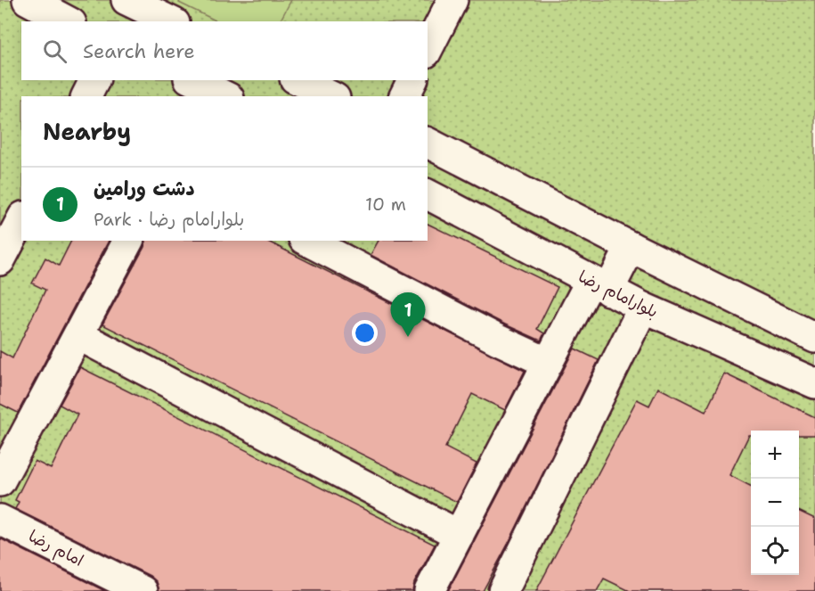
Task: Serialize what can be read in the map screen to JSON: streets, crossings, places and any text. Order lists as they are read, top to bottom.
{
  "streets": {
    "street": ["بلوارامام رضا", "امام رضا"]
  },
  "page": {
    "search": "Search here",
    "heading": "Nearby",
    "list": [
      {
        "mark": "1",
        "name": "دشت ورامین",
        "note": "Park · بلوارامام رضا",
        "value": "10 m"
      }
    ],
    "pins": "1",
    "map_buttons": ["+", "−"]
  }
}
